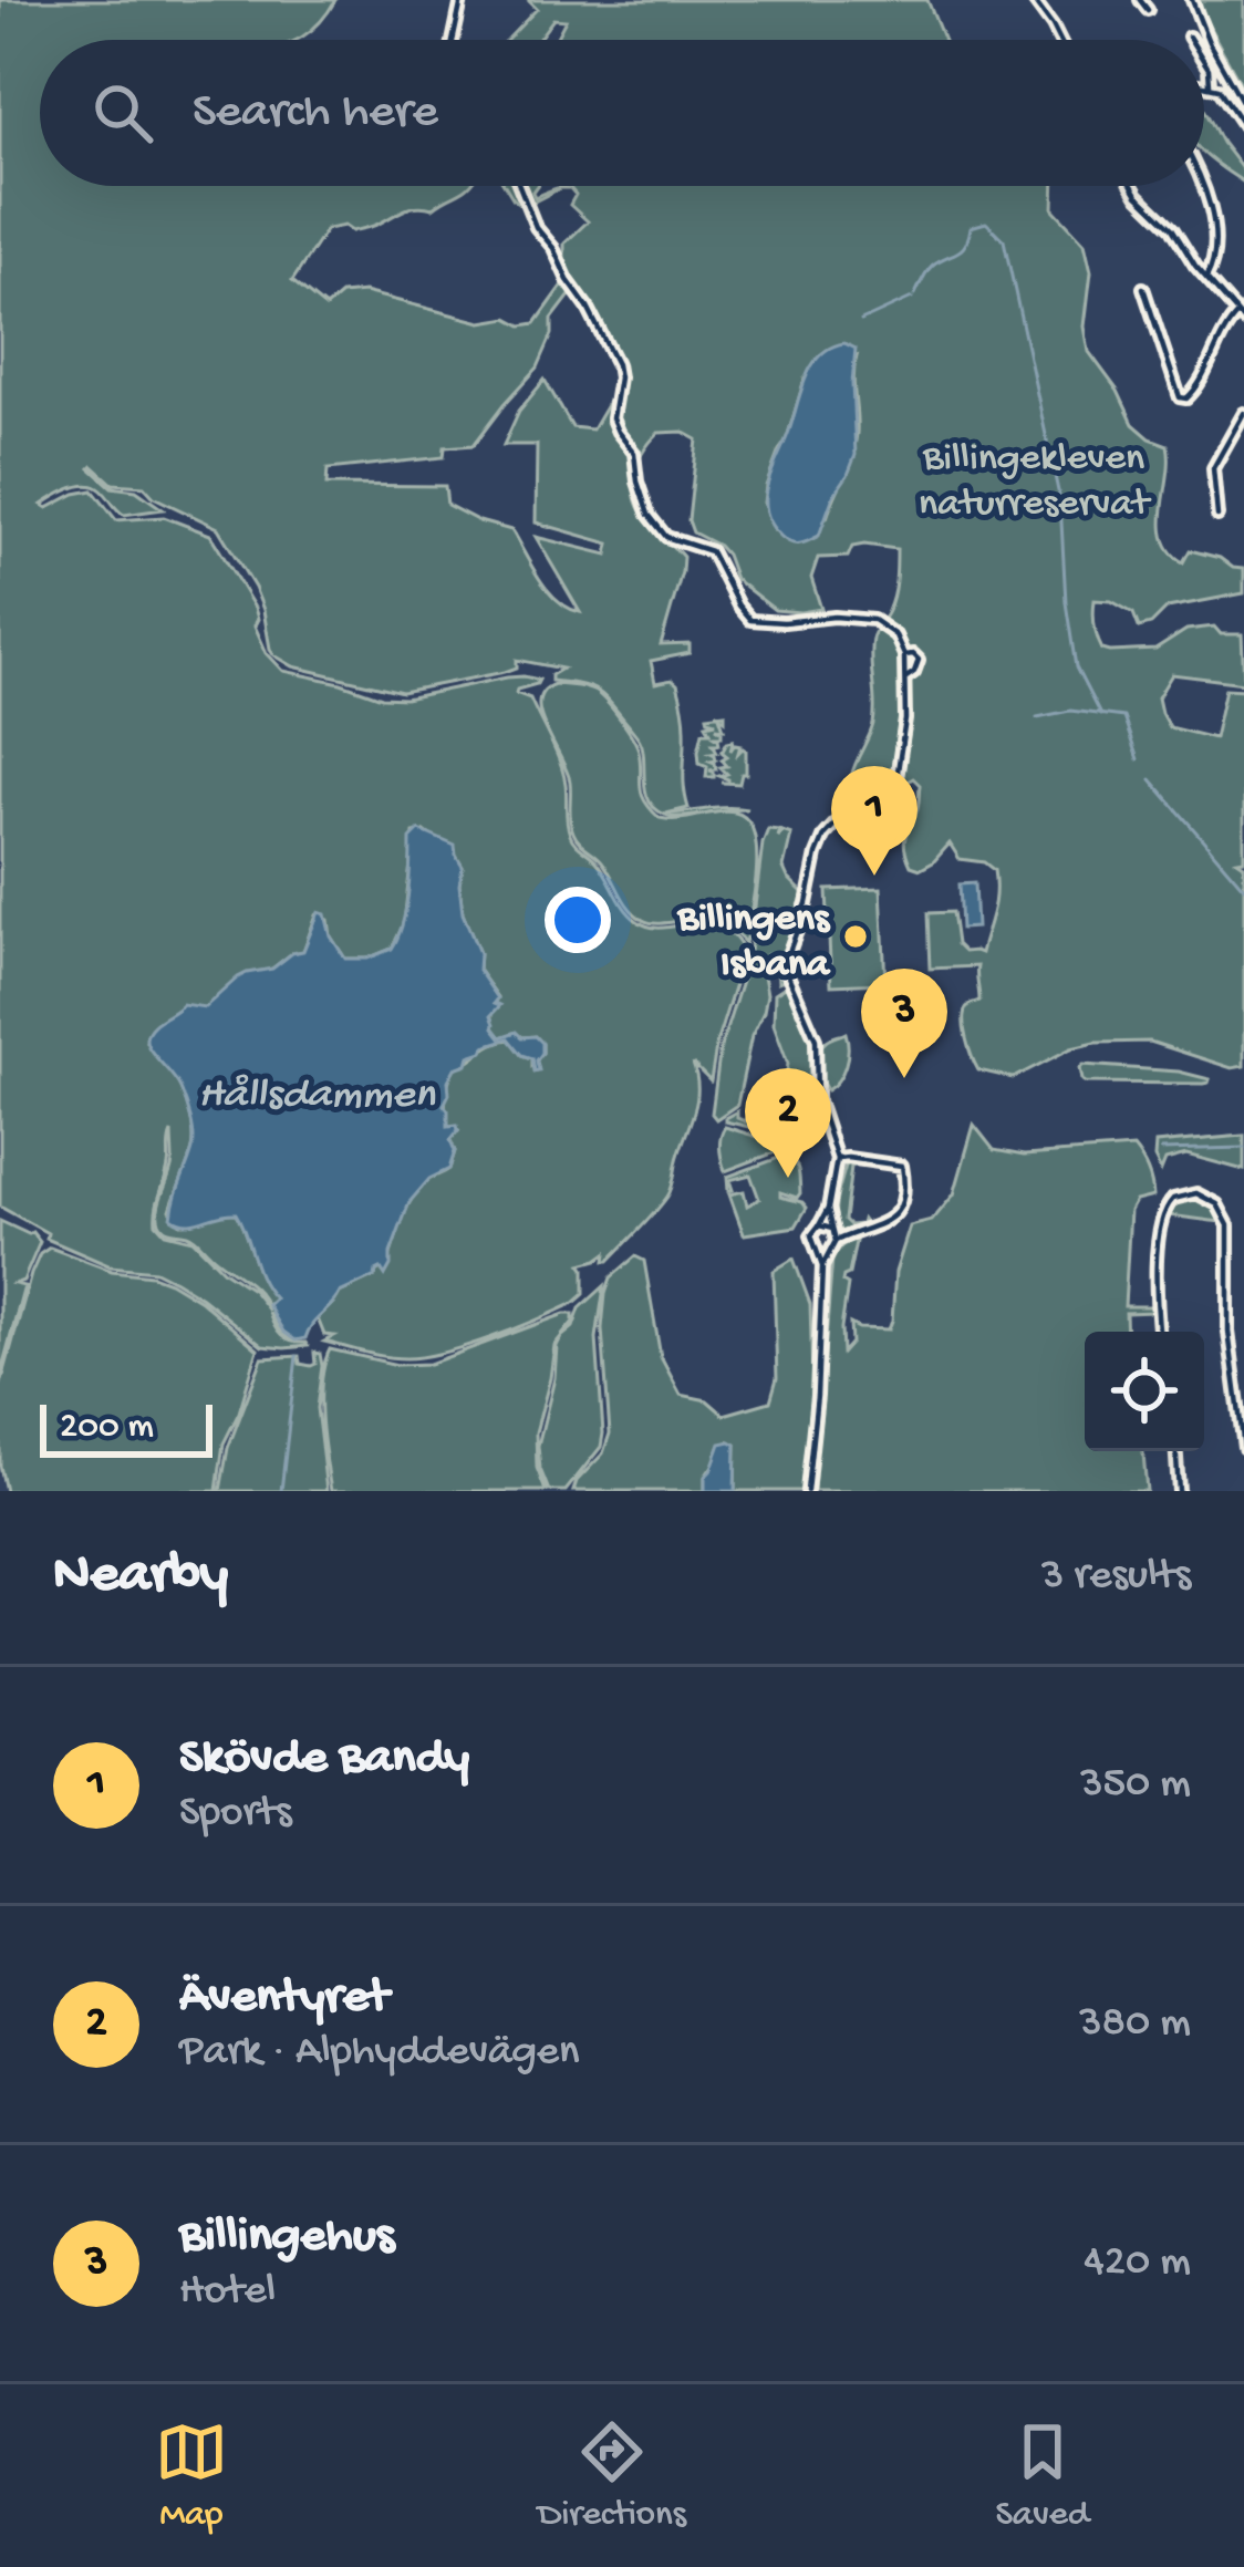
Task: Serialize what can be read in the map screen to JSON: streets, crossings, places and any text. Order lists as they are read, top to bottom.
{
  "water": ["Hållsdammen"],
  "parks": ["Billingekleven naturreservat"],
  "places": ["Billingens Isbana"],
  "scale_bar": "200 m",
  "page": {
    "search": "Search here",
    "pins": ["1", "3", "2"],
    "scale": "200 m",
    "heading": ["Nearby", "3 results"],
    "list": [
      {
        "mark": "1",
        "name": "Skövde Bandy",
        "note": "Sports",
        "value": "350 m"
      },
      {
        "mark": "2",
        "name": "Äventyret",
        "note": "Park · Alphyddevägen",
        "value": "380 m"
      },
      {
        "mark": "3",
        "name": "Billingehus",
        "note": "Hotel",
        "value": "420 m"
      }
    ],
    "nav": ["Map", "Directions", "Saved"]
  }
}
